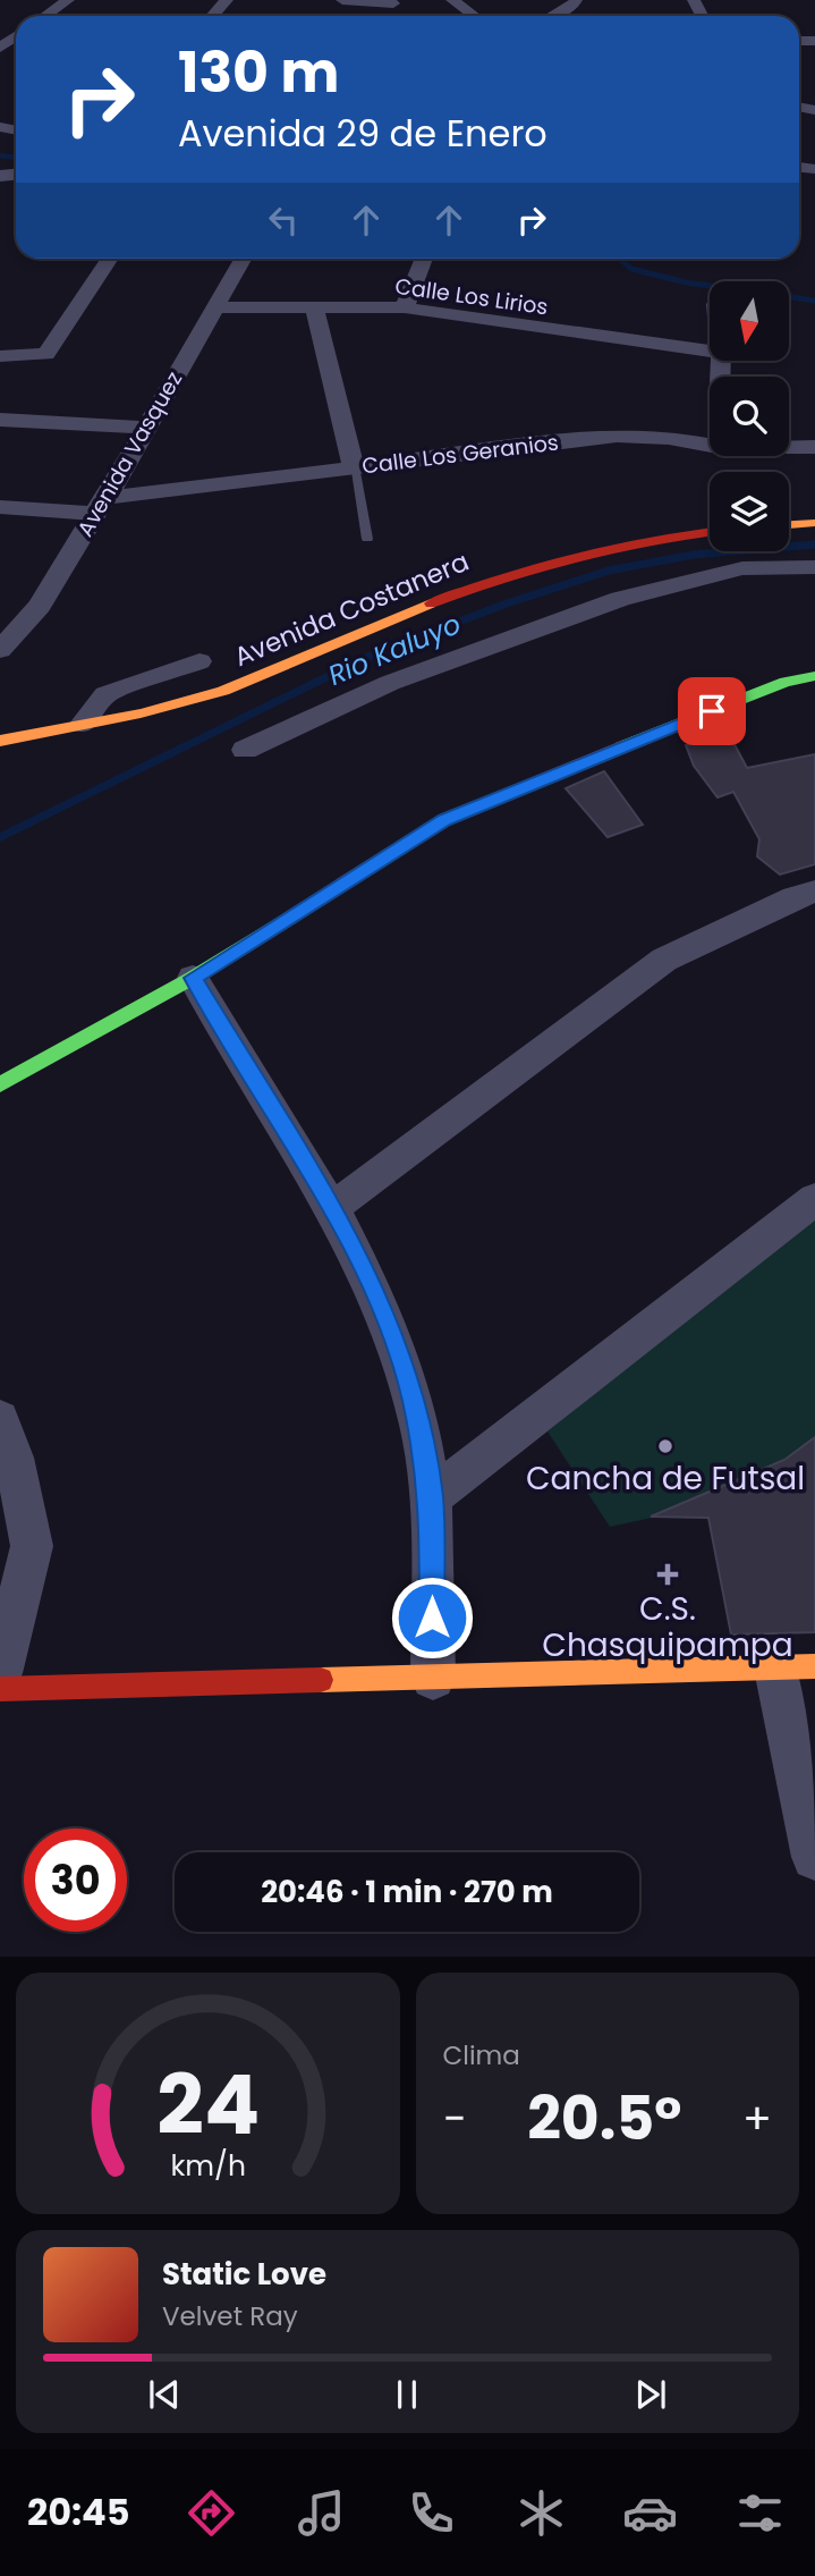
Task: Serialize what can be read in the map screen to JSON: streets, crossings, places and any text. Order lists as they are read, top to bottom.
{
  "streets": {
    "street": [
      "Calle Los Lirios",
      "Avenida Vasquez",
      "Calle Los Geranios",
      "Avenida Costanera"
    ]
  },
  "crossings": [
    ["Calle Los Lirios", "Avenida Vasquez"],
    ["Avenida Vasquez", "Calle Los Geranios"]
  ],
  "water": ["Rio Kaluyo"],
  "places": {
    "other": ["Cancha de Futsal"],
    "health": ["C.S. Chasquipampa"]
  },
  "north": "bottom",
  "page": {
    "turn": ["130 m", "Avenida 29 de Enero"],
    "limit": "30",
    "trip": "20:46 · 1 min · 270 m",
    "tile": "Clima",
    "heat": ["−", "20.5°", "+"],
    "song": ["Static Love", "Velvet Ray"],
    "tabs": "20:45",
    "gauge": ["24", "km/h"]
  }
}
